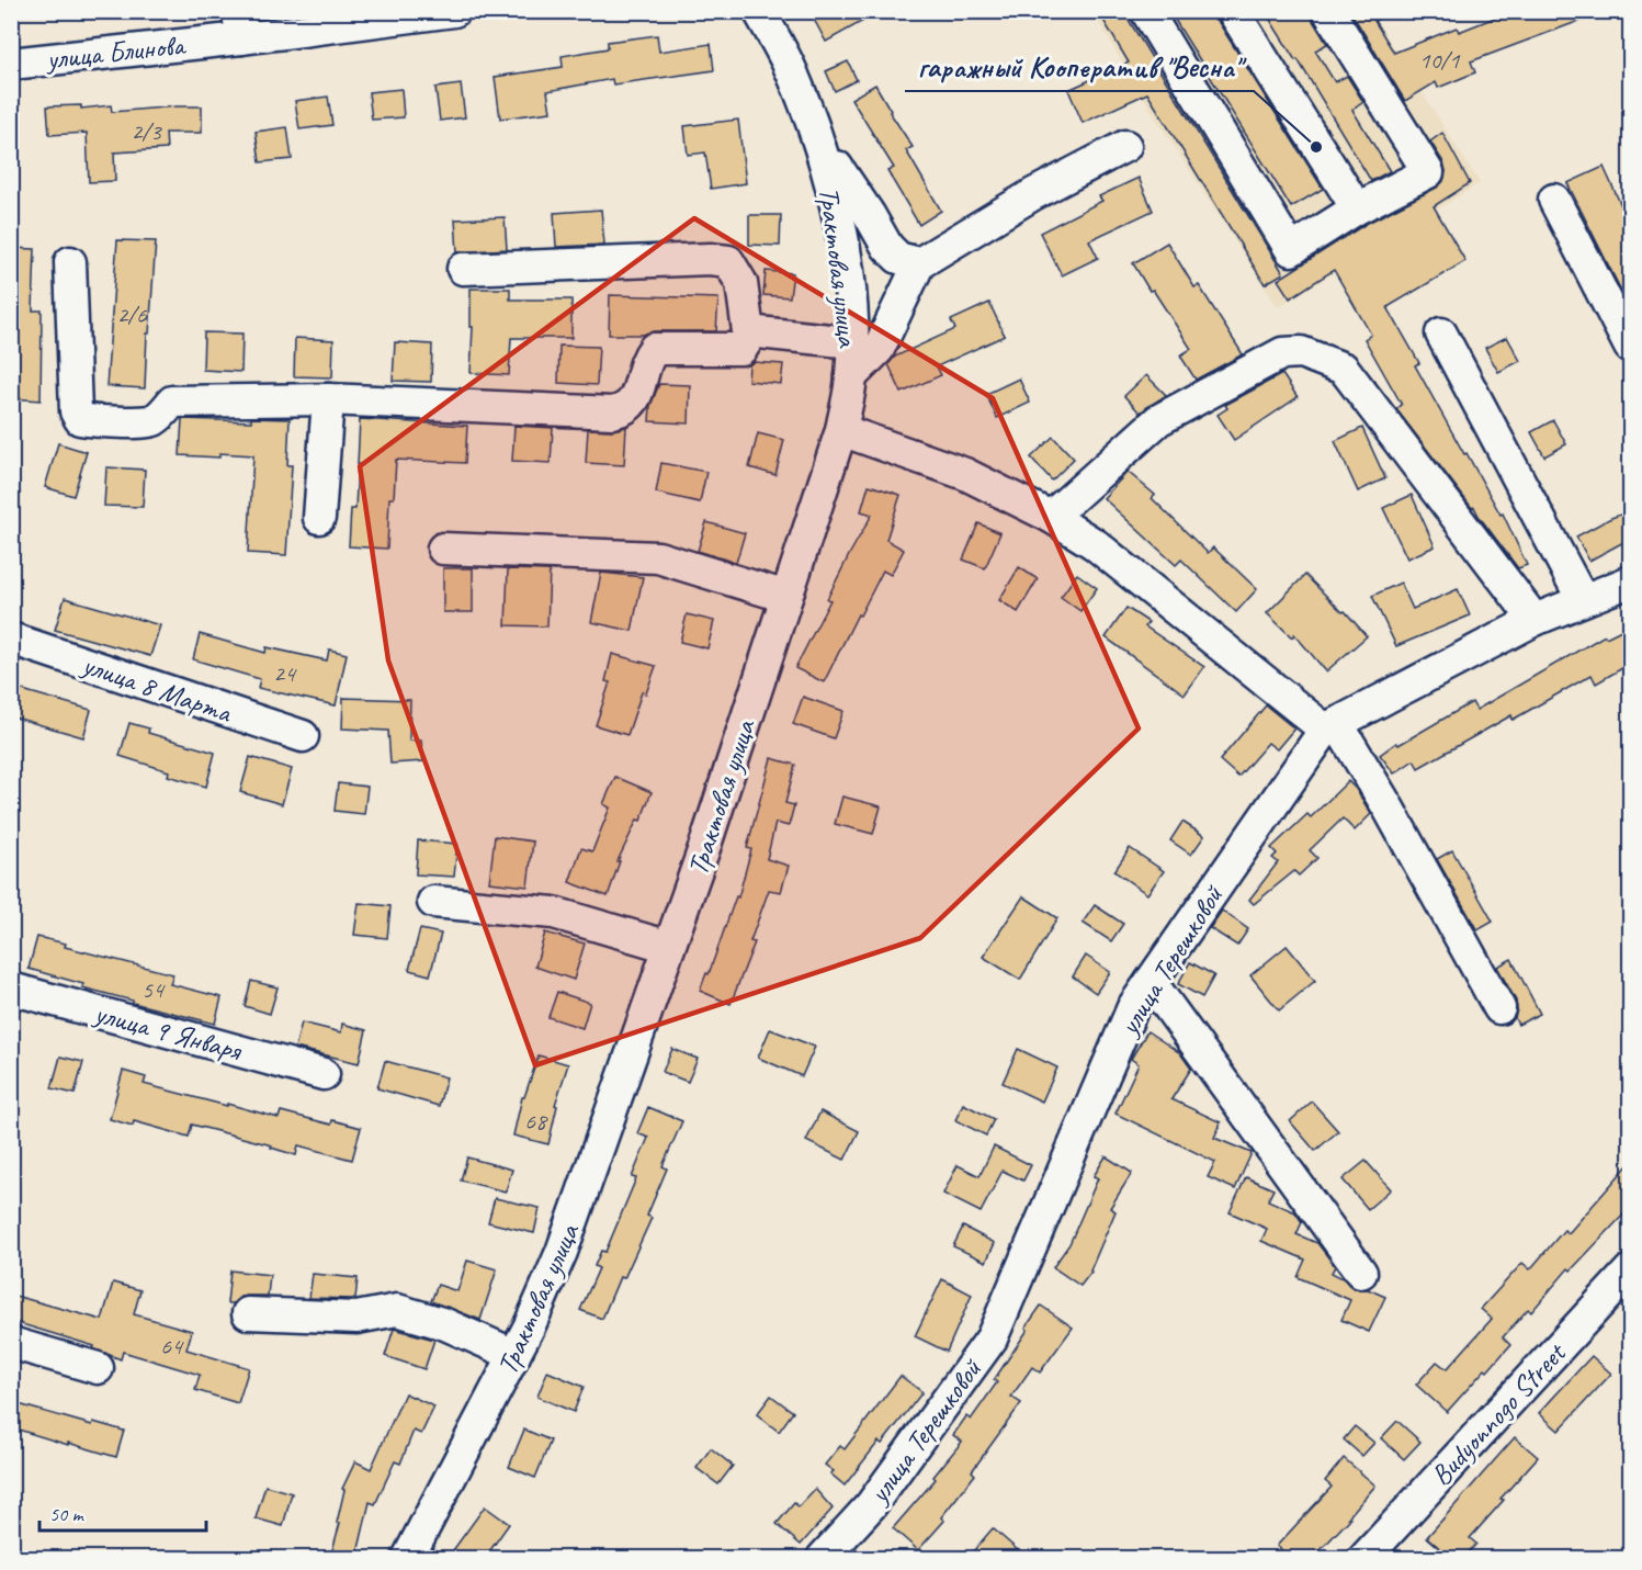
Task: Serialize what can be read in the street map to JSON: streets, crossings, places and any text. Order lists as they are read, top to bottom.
{
  "streets": {
    "street": [
      "улица Блинова",
      "Трактовая улица",
      "улица 8 Марта",
      "улица Терешковой",
      "улица 9 Января",
      "Budyonnogo Street"
    ]
  },
  "places": ["гаражный Кооператив \"Весна\""],
  "house_numbers": [
    "10/1",
    "2/3",
    "2/6",
    "24",
    "54",
    "68",
    "64"
  ],
  "scale_bar": "50 m"
}
